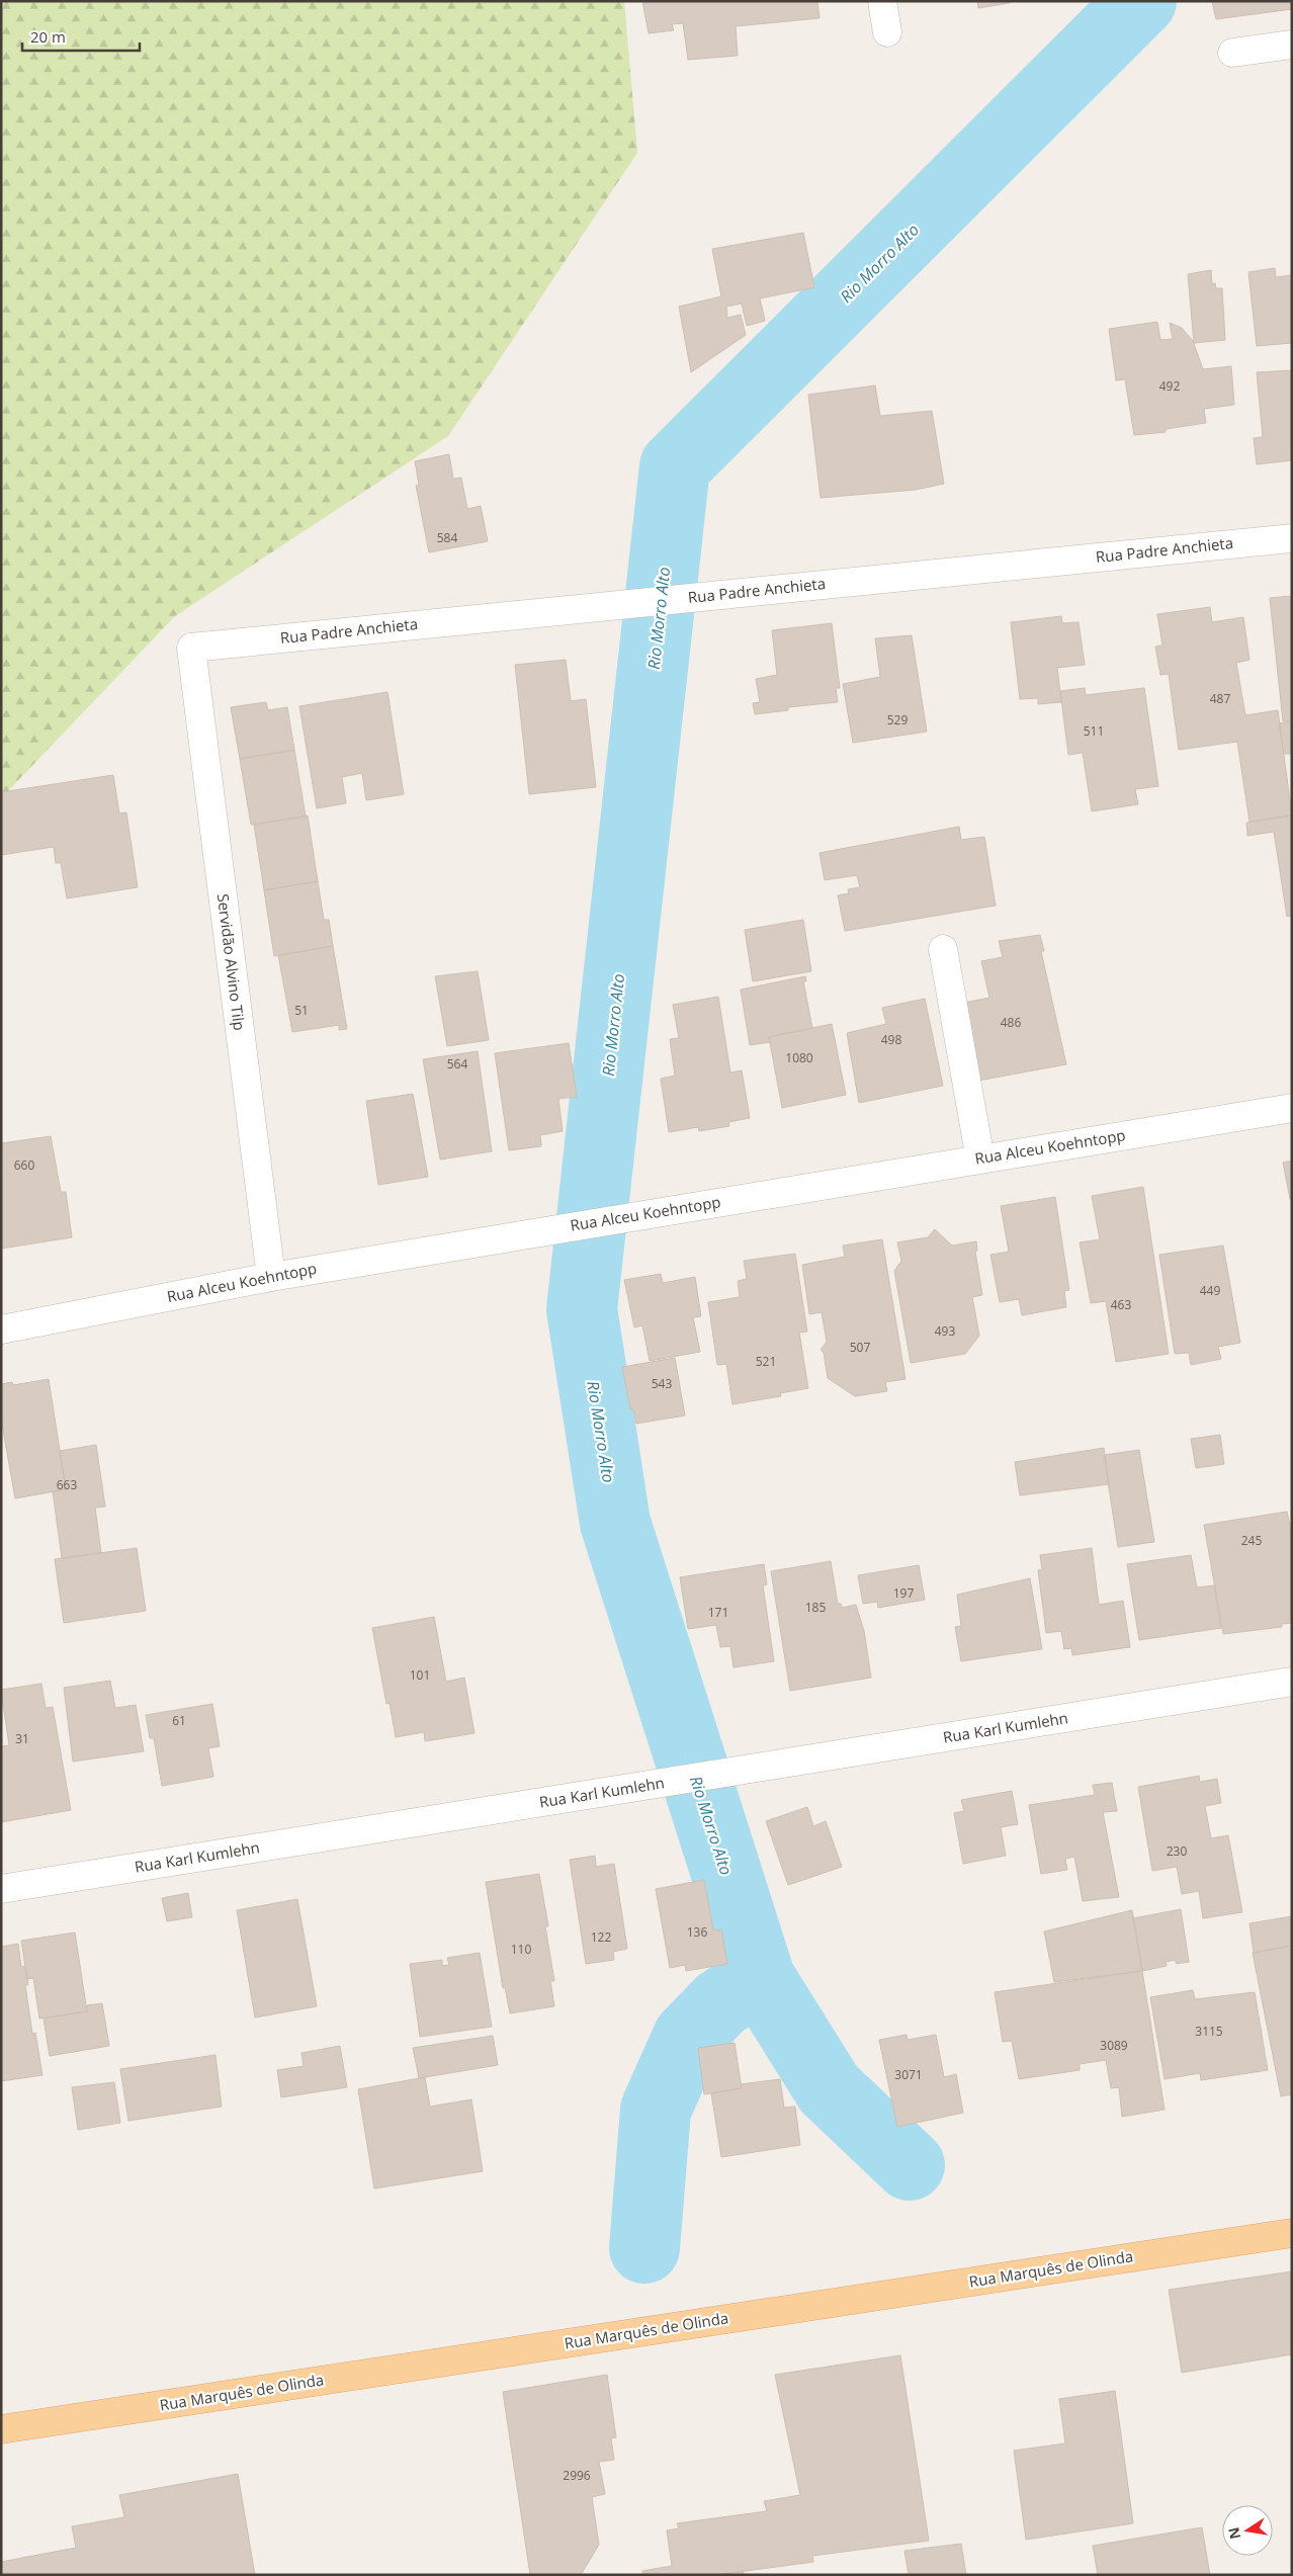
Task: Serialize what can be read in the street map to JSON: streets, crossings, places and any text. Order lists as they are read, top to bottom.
{
  "streets": {
    "main road": ["Rua Marquês de Olinda"],
    "street": [
      "Rua Padre Anchieta",
      "Servidão Alvino Tilp",
      "Rua Alceu Koehntopp",
      "Rua Karl Kumlehn"
    ]
  },
  "crossings": [
    ["Rua Padre Anchieta", "Servidão Alvino Tilp"],
    ["Servidão Alvino Tilp", "Rua Alceu Koehntopp"]
  ],
  "water": ["Rio Morro Alto"],
  "house_numbers": [
    "492",
    "584",
    "487",
    "529",
    "511",
    "51",
    "486",
    "498",
    "1080",
    "564",
    "660",
    "449",
    "463",
    "493",
    "507",
    "521",
    "543",
    "663",
    "245",
    "197",
    "185",
    "171",
    "101",
    "61",
    "31",
    "230",
    "136",
    "122",
    "110",
    "3115",
    "3089",
    "3071",
    "2996"
  ],
  "scale_bar": "20 m",
  "north": "left"
}
